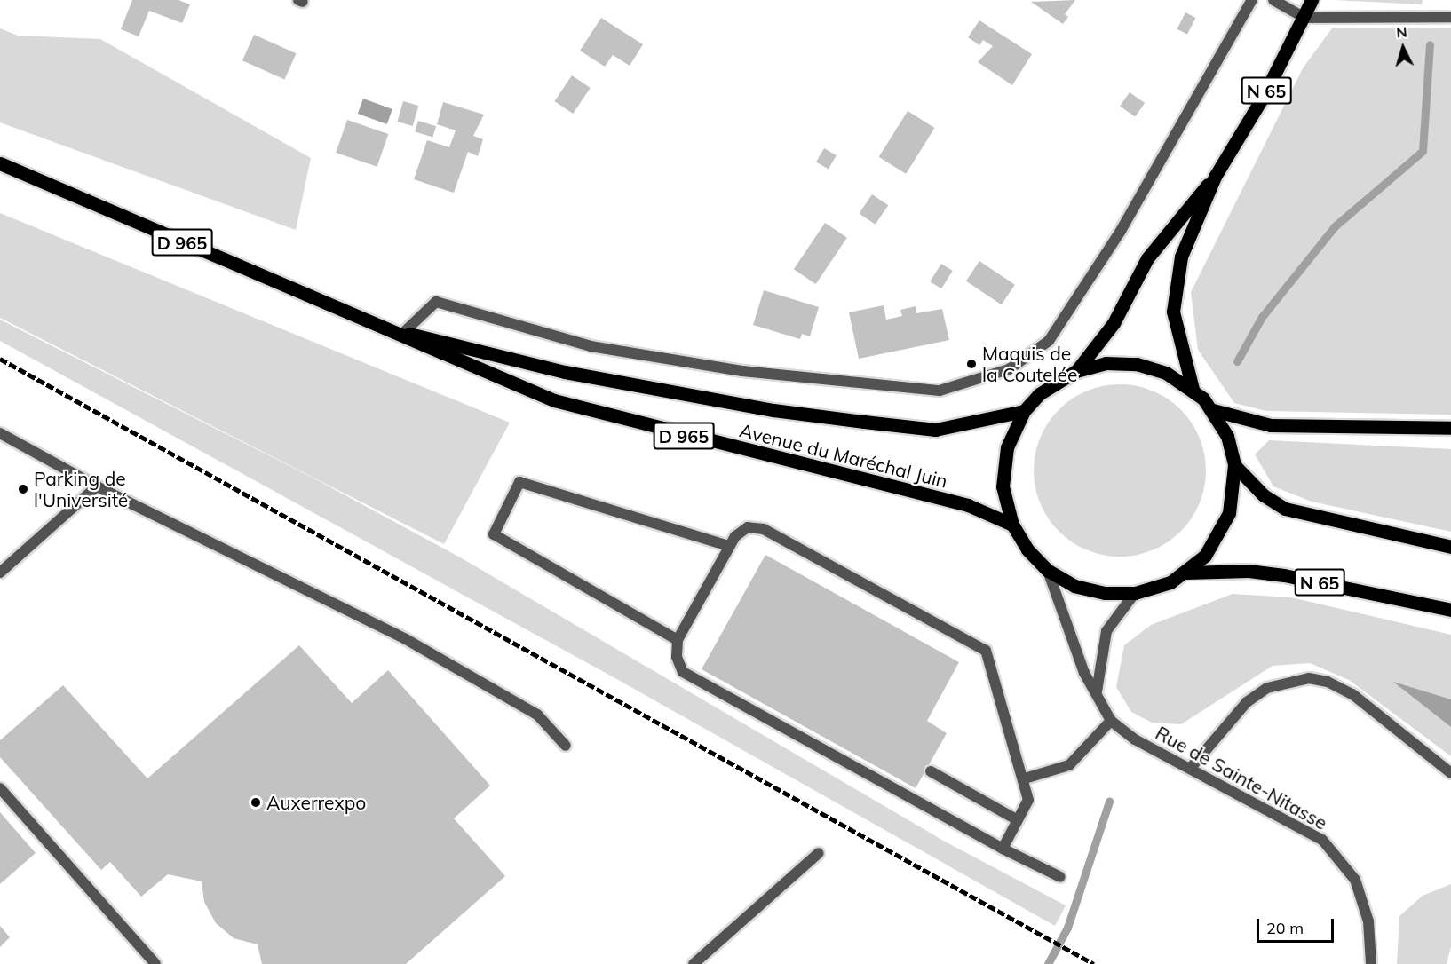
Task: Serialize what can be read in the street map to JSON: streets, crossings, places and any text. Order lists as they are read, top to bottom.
{
  "streets": {
    "main road": ["N 65", "D 965", "Avenue du Maréchal Juin"],
    "street": ["Rue de Sainte-Nitasse"]
  },
  "places": ["Maquis de la Coutelée", "Parking de l'Université", "Auxerrexpo"],
  "scale_bar": "20 m",
  "north": "top"
}
